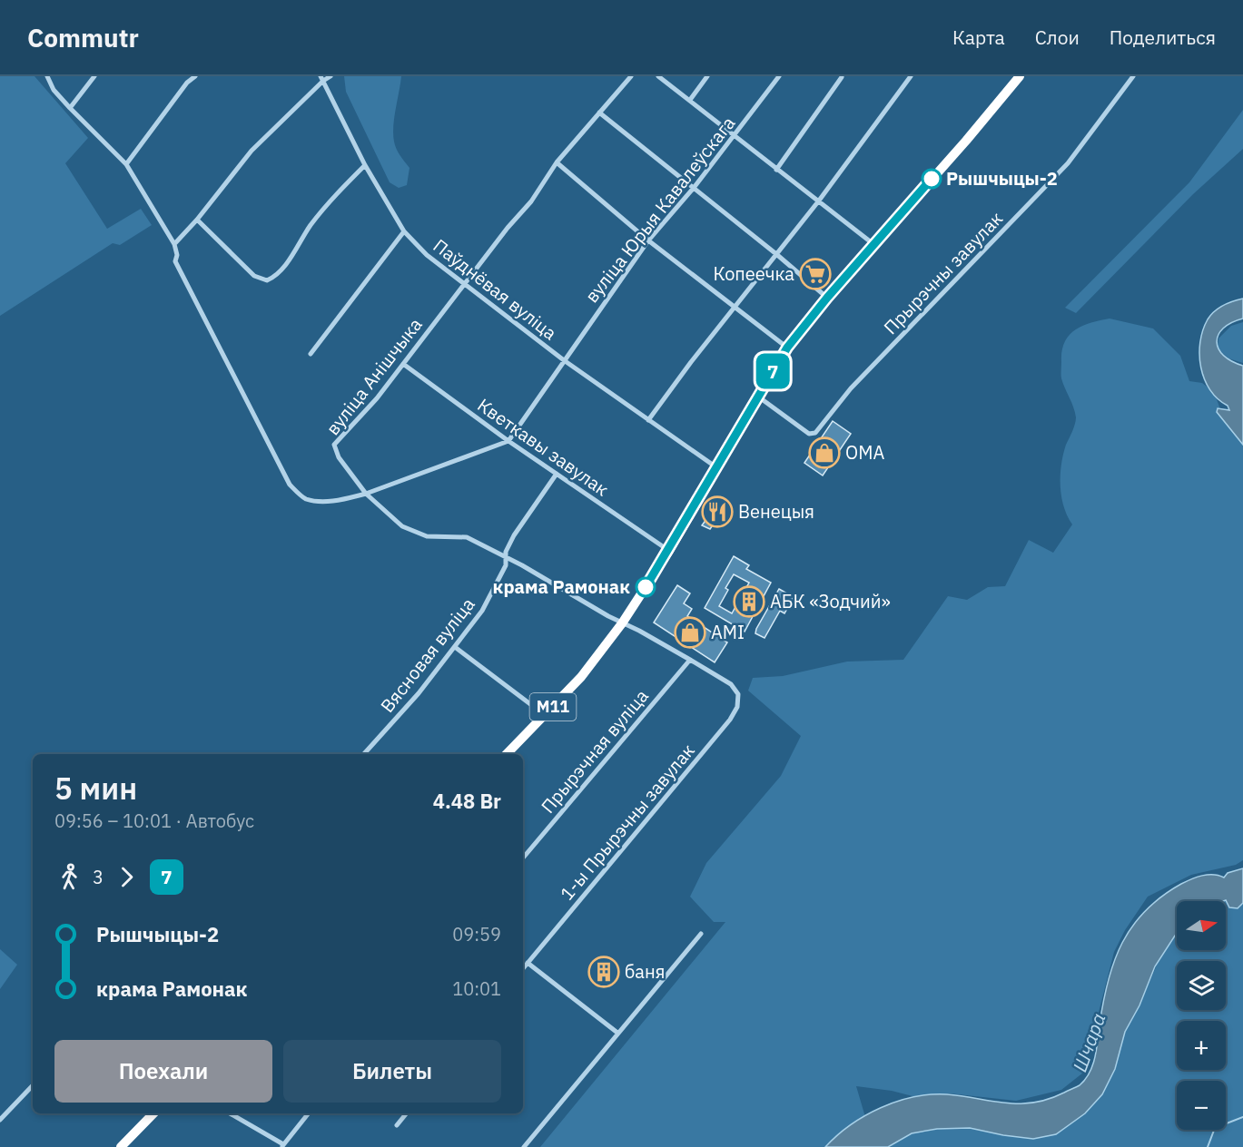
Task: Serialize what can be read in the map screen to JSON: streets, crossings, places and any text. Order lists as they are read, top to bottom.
{
  "streets": {
    "highway": ["М11"],
    "street": [
      "вуліца Юрыя Кавалеўскага",
      "Прырэчны завулак",
      "Паўднёвая вуліца",
      "вуліца Анішчыка",
      "Кветкавы завулак",
      "Вясновая вуліца",
      "Прырэчная вуліца",
      "1-ы Прырэчны завулак"
    ]
  },
  "crossings": [
    ["вуліца Юрыя Кавалеўскага", "Паўднёвая вуліца"],
    ["вуліца Юрыя Кавалеўскага", "Кветкавы завулак"],
    ["Прырэчны завулак", "М11"],
    ["Паўднёвая вуліца", "вуліца Анішчыка"],
    ["Паўднёвая вуліца", "М11"],
    ["вуліца Анішчыка", "Кветкавы завулак"],
    ["вуліца Анішчыка", "Вясновая вуліца"],
    ["вуліца Анішчыка", "М11"],
    ["вуліца Анішчыка", "Прырэчная вуліца"],
    ["вуліца Анішчыка", "1-ы Прырэчны завулак"],
    ["Кветкавы завулак", "М11"]
  ],
  "water": ["Шчара"],
  "places": {
    "other": ["Рышчыцы-2", "крама Рамонак"],
    "supermarket": ["Копеечка"],
    "shop": ["ОМА", "AMI"],
    "restaurant": ["Венецыя"],
    "building": ["АБК «Зодчий»", "баня"]
  },
  "lines": ["bus line 7"],
  "north": "right",
  "page": {
    "header": "Commutr",
    "nav": ["Карта", "Слои", "Поделиться"],
    "on_map": "7",
    "heading": ["5 мин", "09:56 – 10:01 · Автобус", "4.48 Br"],
    "legs": ["3", "7"],
    "map_buttons": ["+", "−"],
    "list": [
      {
        "name": "Рышчыцы-2",
        "value": "09:59"
      },
      {
        "name": "крама Рамонак",
        "value": "10:01"
      }
    ],
    "buttons": ["Поехали", "Билеты"]
  }
}
